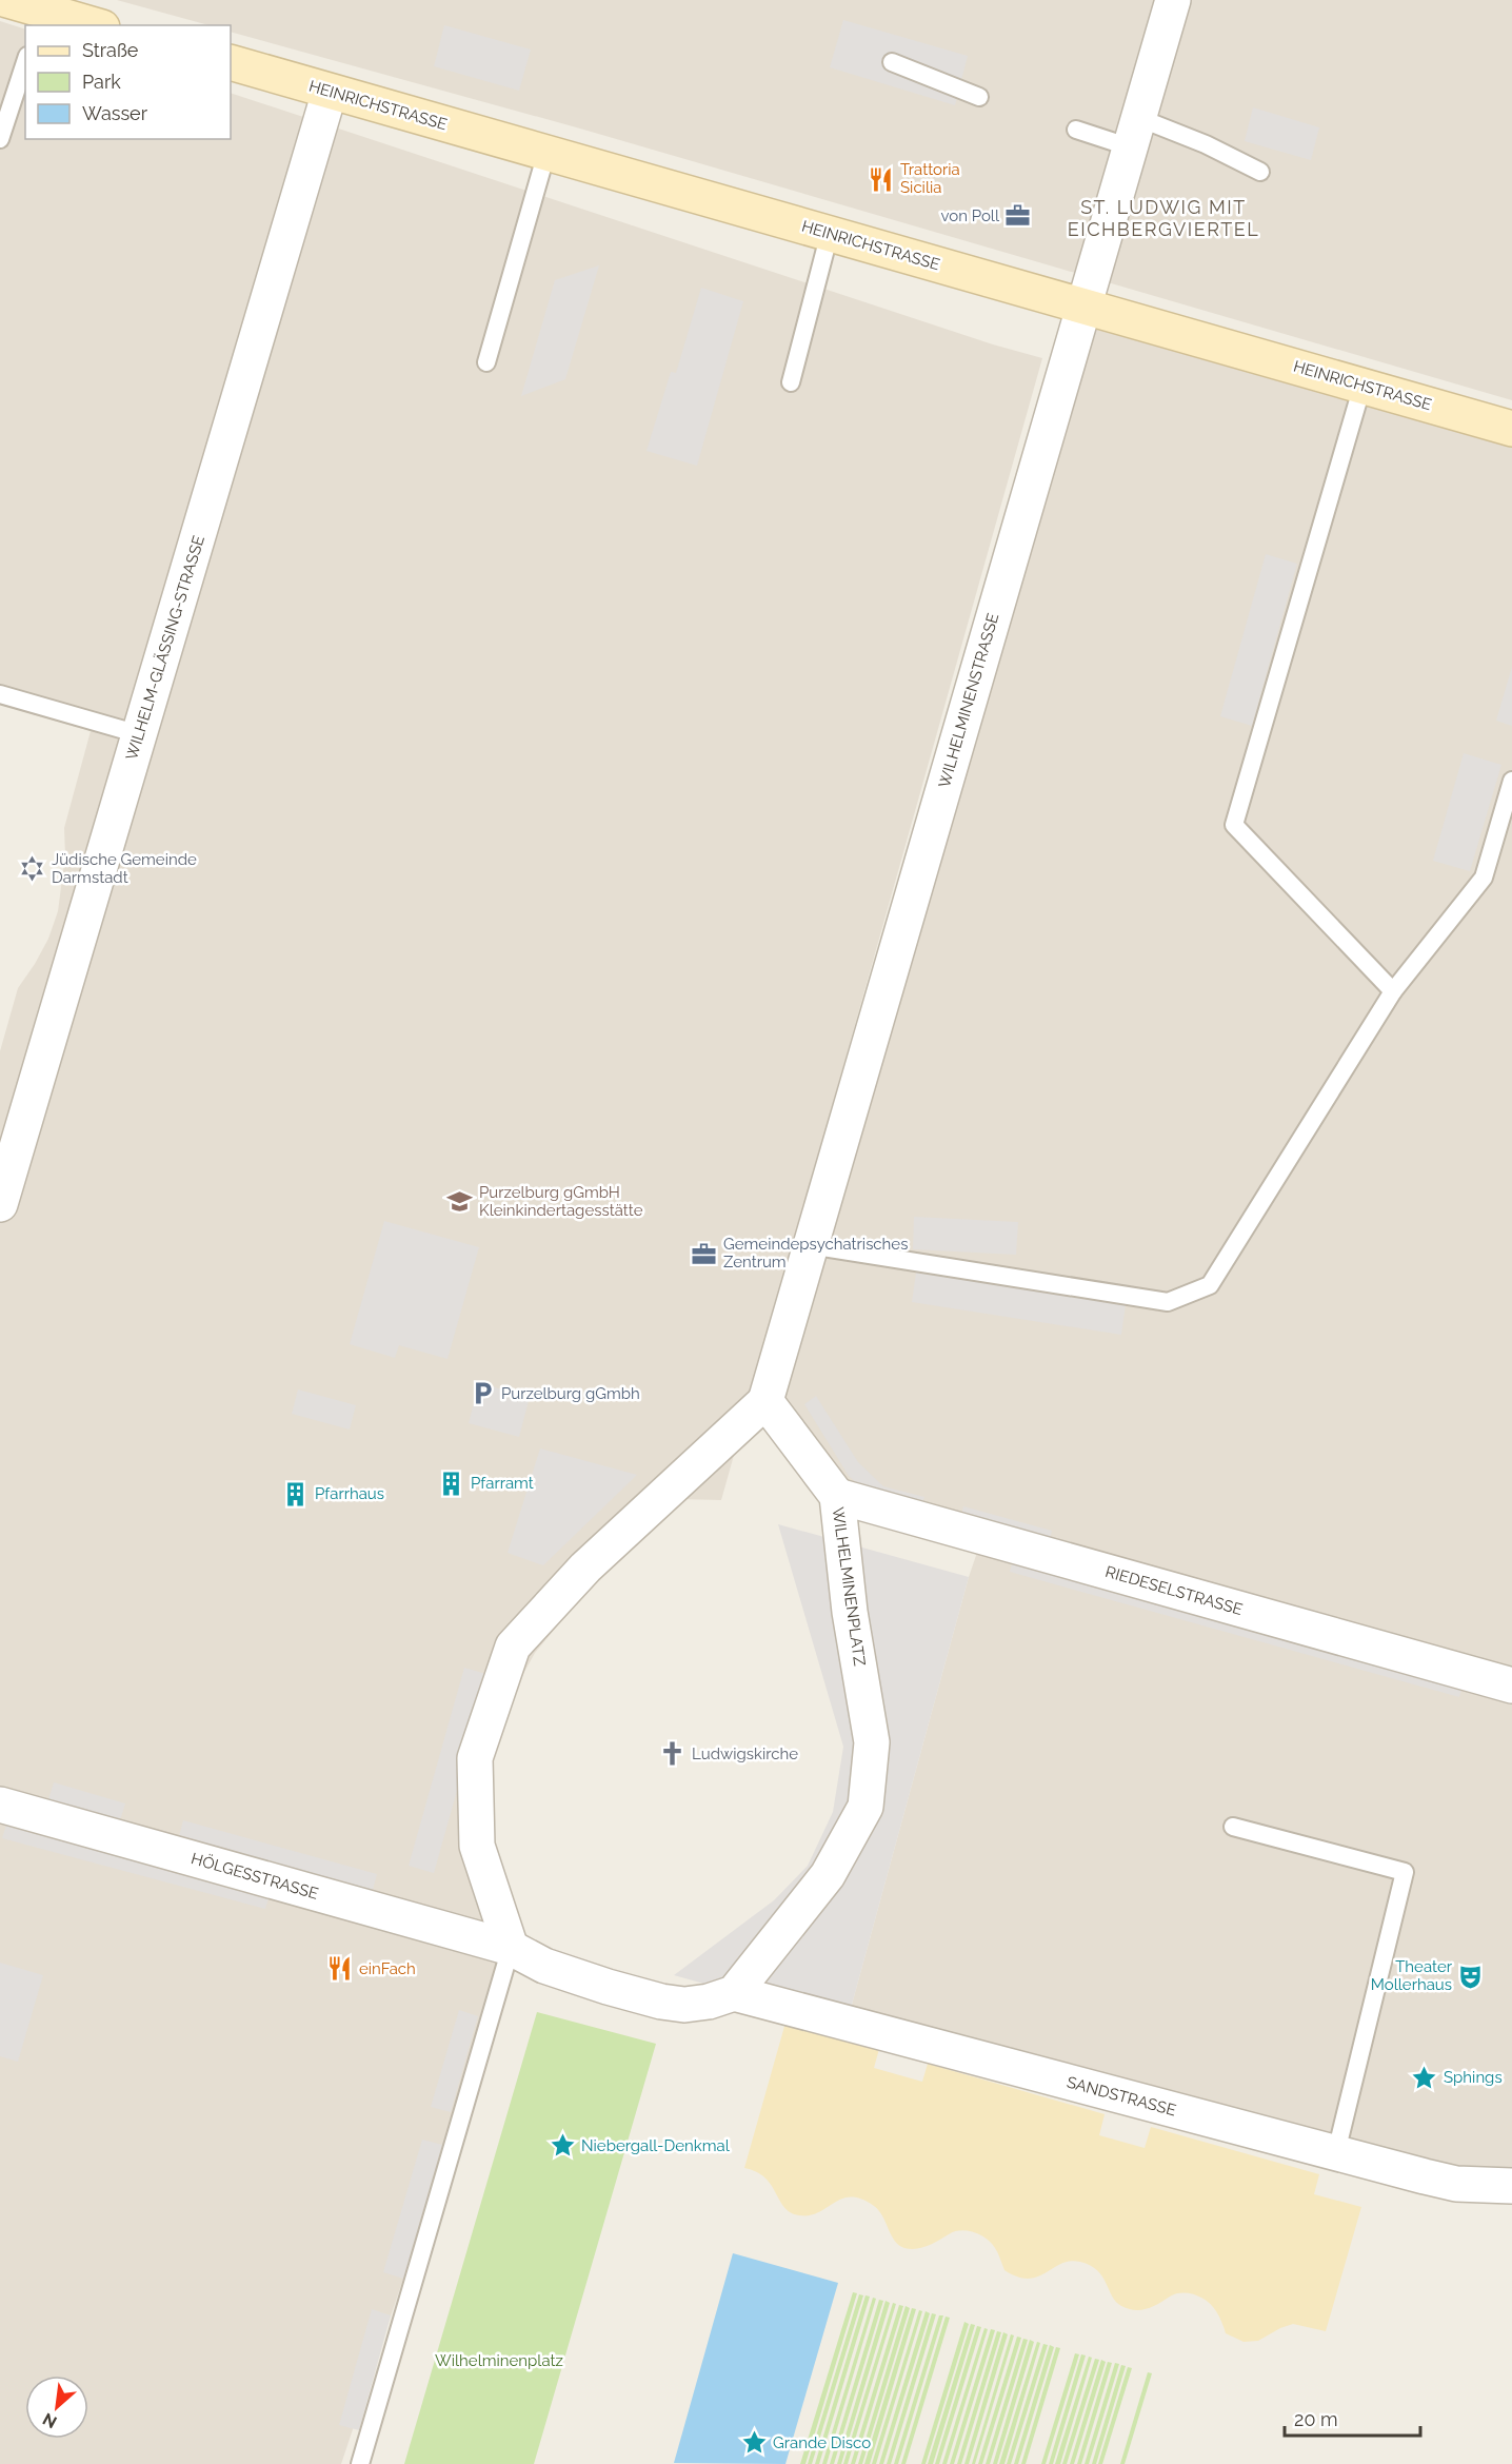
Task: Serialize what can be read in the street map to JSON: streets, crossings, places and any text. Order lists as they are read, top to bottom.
{
  "streets": {
    "main road": ["HEINRICHSTRASSE"],
    "street": [
      "WILHELM-GLÄSSING-STRASSE",
      "WILHELMINENSTRASSE",
      "WILHELMINENPLATZ",
      "RIEDESELSTRASSE",
      "HÖLGESSTRASSE",
      "SANDSTRASSE"
    ]
  },
  "crossings": [
    ["HEINRICHSTRASSE", "WILHELM-GLÄSSING-STRASSE"],
    ["HEINRICHSTRASSE", "WILHELMINENSTRASSE"],
    ["WILHELMINENSTRASSE", "WILHELMINENPLATZ"],
    ["WILHELMINENPLATZ", "RIEDESELSTRASSE"],
    ["WILHELMINENPLATZ", "SANDSTRASSE"]
  ],
  "districts": ["ST. LUDWIG MIT EICHBERGVIERTEL"],
  "parks": ["Wilhelminenplatz"],
  "places": {
    "restaurant": ["Trattoria Sicilia", "einFach"],
    "office": ["von Poll", "Gemeindepsychatrisches Zentrum"],
    "synagogue": ["Jüdische Gemeinde Darmstadt"],
    "school or university": ["Purzelburg gGmbH Kleinkindertagesstätte"],
    "parking": ["Purzelburg gGmbh"],
    "building": ["Pfarramt", "Pfarrhaus"],
    "church": ["Ludwigskirche"],
    "theatre": ["Theater Mollerhaus"],
    "place": ["Sphings", "Niebergall-Denkmal", "Grande Disco"]
  },
  "legend": ["Straße", "Park", "Wasser"],
  "scale_bar": "20 m",
  "north": "bottom left"
}
